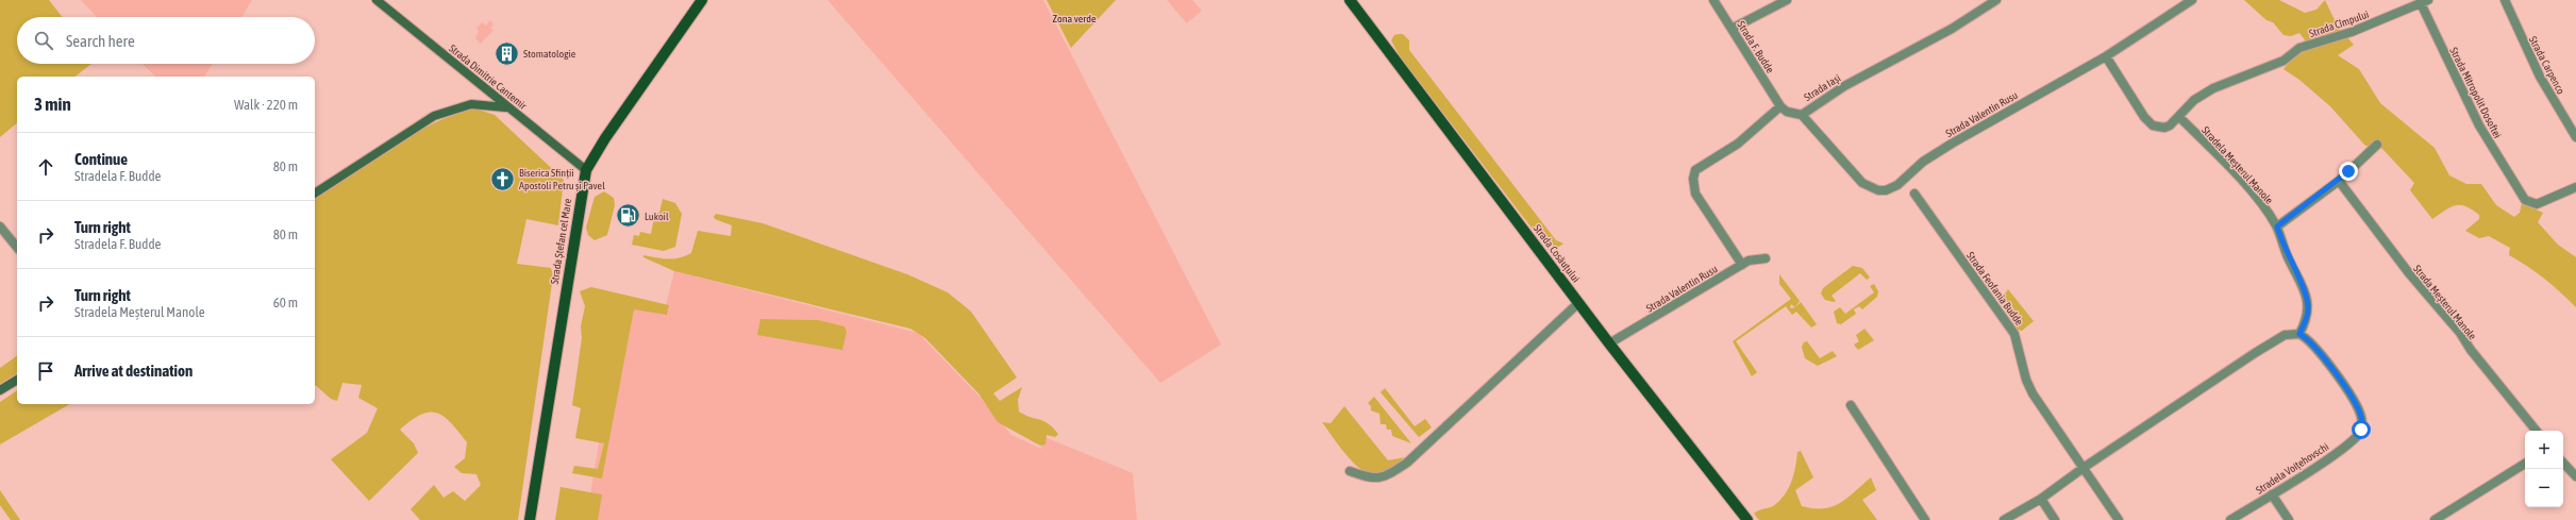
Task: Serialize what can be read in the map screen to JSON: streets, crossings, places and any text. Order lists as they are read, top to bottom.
{
  "streets": {
    "main road": ["Strada Ștefan cel Mare", "Strada Cosăuțului"],
    "street": [
      "Strada Cîmpului",
      "Strada F. Budde",
      "Strada Carpenco",
      "Strada Dimitrie Cantemir",
      "Strada Iași",
      "Strada Mitropolit Dosoftei",
      "Strada Valentin Rusu",
      "Stradela Meșterul Manole",
      "Strada Feofania Budde",
      "Strada Meșterul Manole",
      "Stradela Voițehovschi"
    ]
  },
  "crossings": [
    ["Strada Cîmpului", "Strada Mitropolit Dosoftei"],
    ["Strada Cîmpului", "Strada Valentin Rusu"],
    ["Strada Cîmpului", "Stradela Meșterul Manole"],
    ["Strada F. Budde", "Strada Iași"],
    ["Strada Dimitrie Cantemir", "Strada Ștefan cel Mare"],
    ["Strada Iași", "Strada Valentin Rusu"],
    ["Strada Valentin Rusu", "Strada Cosăuțului"]
  ],
  "parks": ["Zona verde"],
  "places": {
    "building": ["Stomatologie"],
    "church": ["Biserica Sfinții Apostoli Petru și Pavel"],
    "fuel station": ["Lukoil"]
  },
  "page": {
    "search": "Search here",
    "heading": ["3 min", "Walk · 220 m"],
    "list": [
      ["Continue", "Stradela F. Budde", "80 m"],
      ["Turn right", "Stradela F. Budde", "80 m"],
      ["Turn right", "Stradela Meșterul Manole", "60 m"],
      "Arrive at destination"
    ],
    "map_buttons": ["+", "−"]
  }
}
